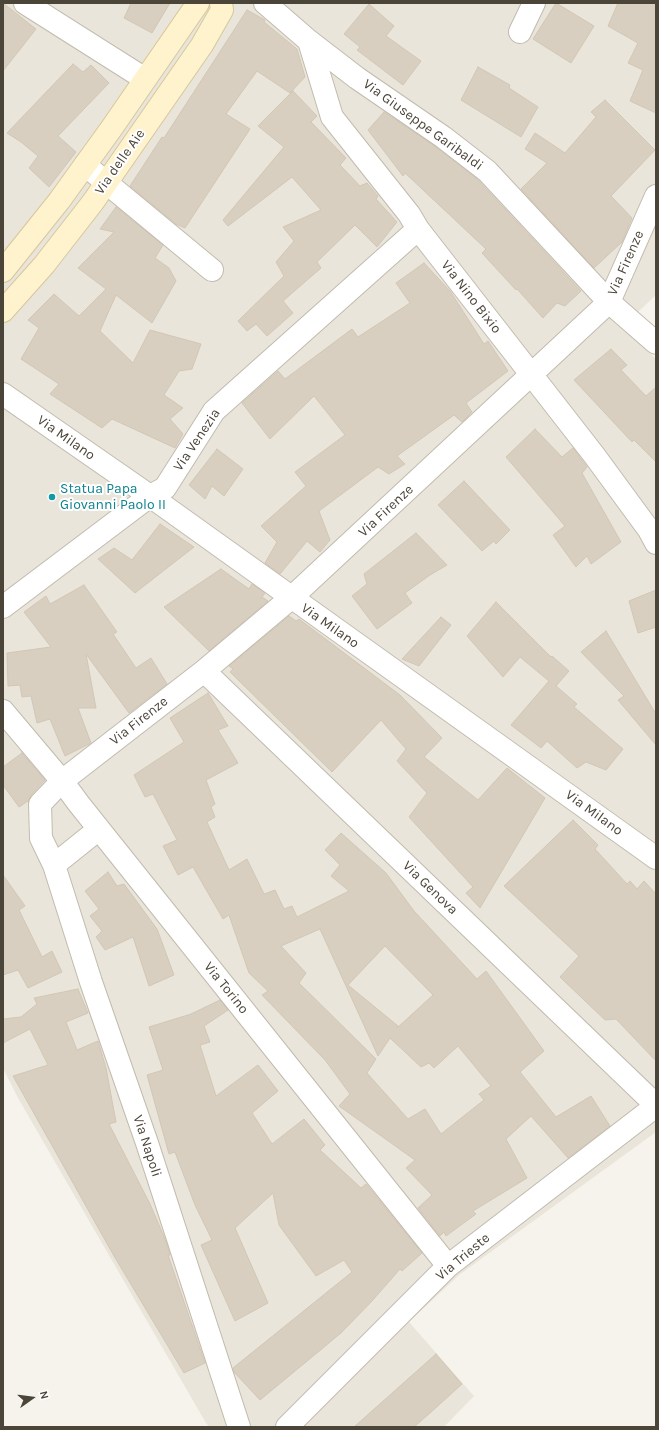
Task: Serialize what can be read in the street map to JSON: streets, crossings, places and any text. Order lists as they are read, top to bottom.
{
  "streets": {
    "street": [
      "Via Giuseppe Garibaldi",
      "Via delle Aie",
      "Via Firenze",
      "Via Nino Bixio",
      "Via Milano",
      "Via Venezia",
      "Via Genova",
      "Via Torino",
      "Via Napoli",
      "Via Trieste"
    ]
  },
  "crossings": [
    ["Via Giuseppe Garibaldi", "Via Firenze"],
    ["Via Giuseppe Garibaldi", "Via Nino Bixio"],
    ["Via Firenze", "Via Nino Bixio"],
    ["Via Firenze", "Via Milano"],
    ["Via Firenze", "Via Genova"],
    ["Via Firenze", "Via Torino"],
    ["Via Firenze", "Via Napoli"],
    ["Via Nino Bixio", "Via Venezia"],
    ["Via Milano", "Via Venezia"],
    ["Via Genova", "Via Trieste"],
    ["Via Torino", "Via Napoli"],
    ["Via Torino", "Via Trieste"]
  ],
  "places": ["Statua Papa Giovanni Paolo II"],
  "north": "right"
}
